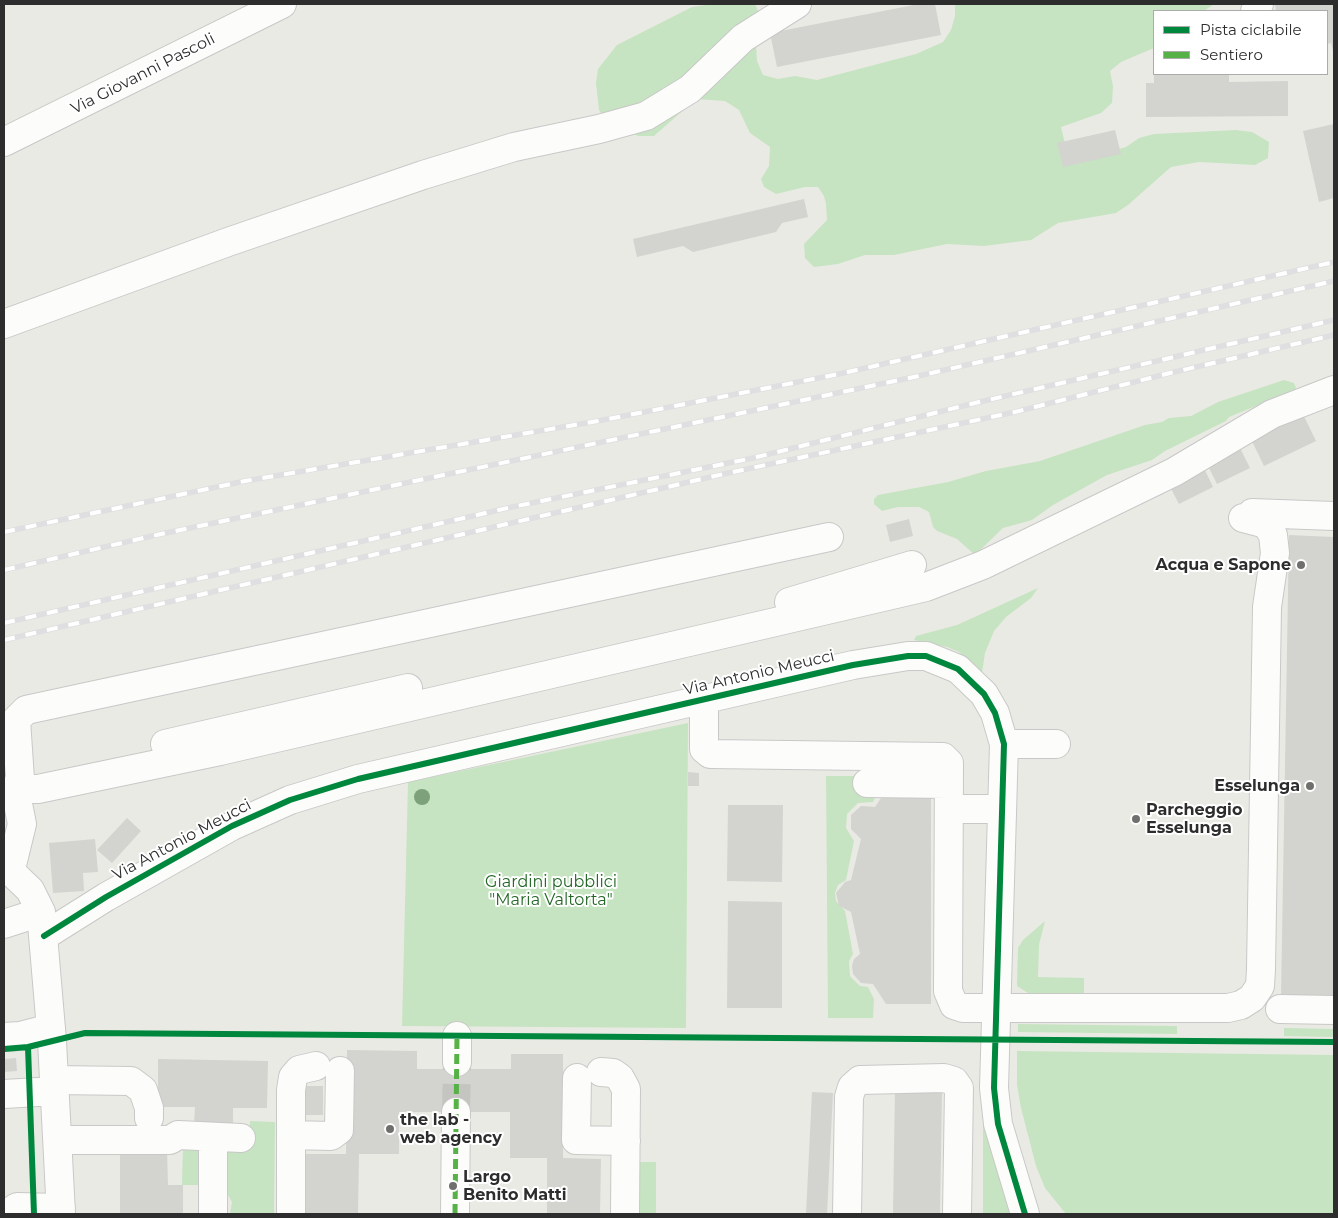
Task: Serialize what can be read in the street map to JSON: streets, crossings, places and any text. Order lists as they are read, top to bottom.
{
  "streets": {
    "street": ["Via Giovanni Pascoli", "Via Antonio Meucci"]
  },
  "parks": ["Giardini pubblici \"Maria Valtorta\""],
  "places": [
    "Acqua e Sapone",
    "Esselunga",
    "Parcheggio Esselunga",
    "the lab - web agency",
    "Largo Benito Matti"
  ],
  "legend": ["Pista ciclabile", "Sentiero"]
}
